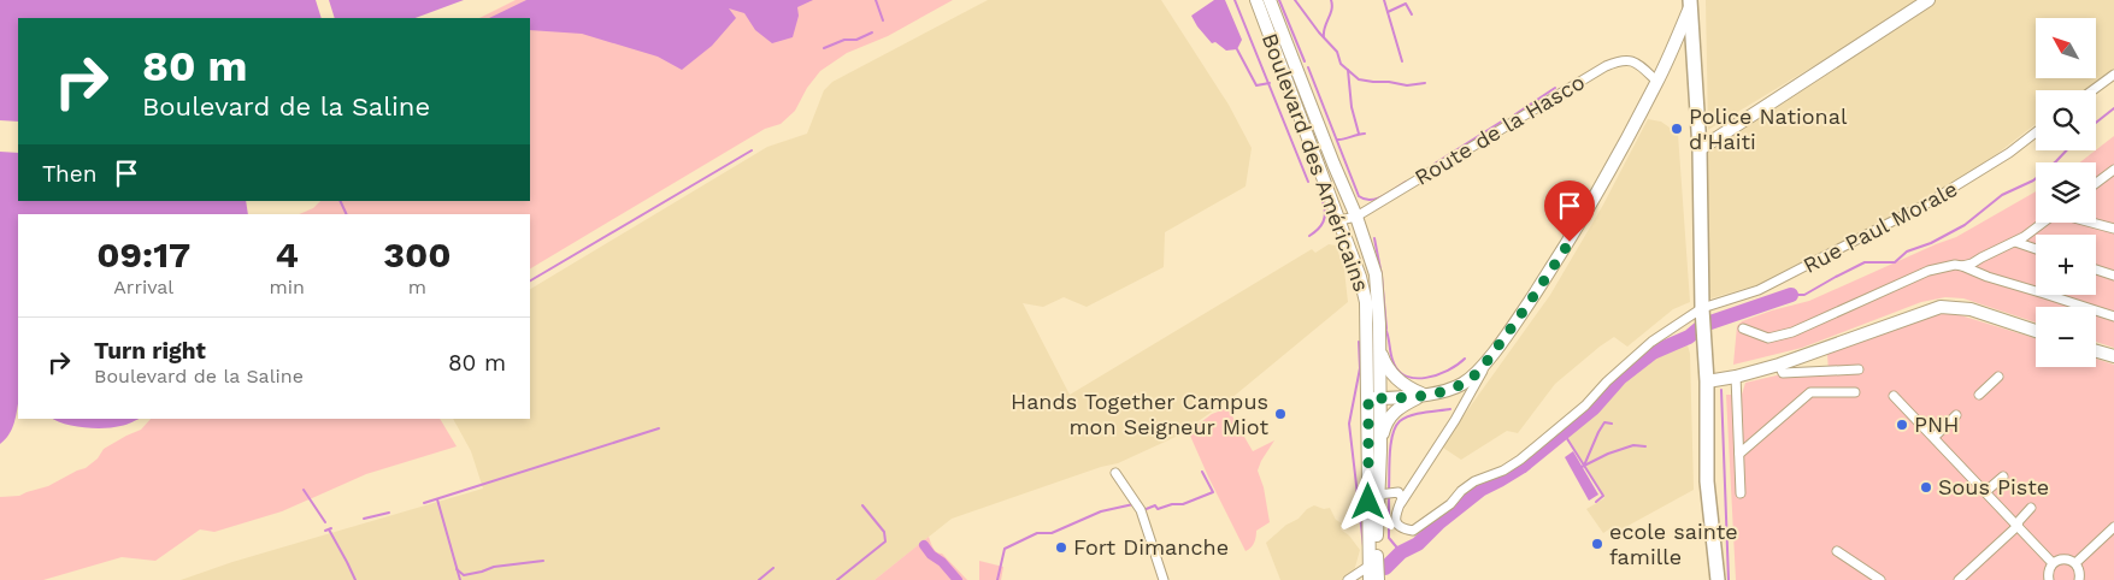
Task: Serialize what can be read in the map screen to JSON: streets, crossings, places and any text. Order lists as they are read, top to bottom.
{
  "streets": {
    "main road": ["Boulevard des Américains"],
    "street": ["Route de la Hasco", "Rue Paul Morale"]
  },
  "crossings": [
    ["Route de la Hasco", "Boulevard des Américains"]
  ],
  "places": [
    "Police National d'Haiti",
    "Hands Together Campus mon Seigneur Miot",
    "PNH",
    "Sous Piste",
    "ecole sainte famille",
    "Fort Dimanche"
  ],
  "north": "top left",
  "page": {
    "map_buttons": ["+", "−"],
    "turn": ["80 m", "Boulevard de la Saline"],
    "then": "Then",
    "eta": [
      "09:17",
      "Arrival",
      "4",
      "min",
      "300",
      "m"
    ],
    "list": [
      {
        "name": "Turn right",
        "note": "Boulevard de la Saline",
        "value": "80 m"
      }
    ]
  }
}
